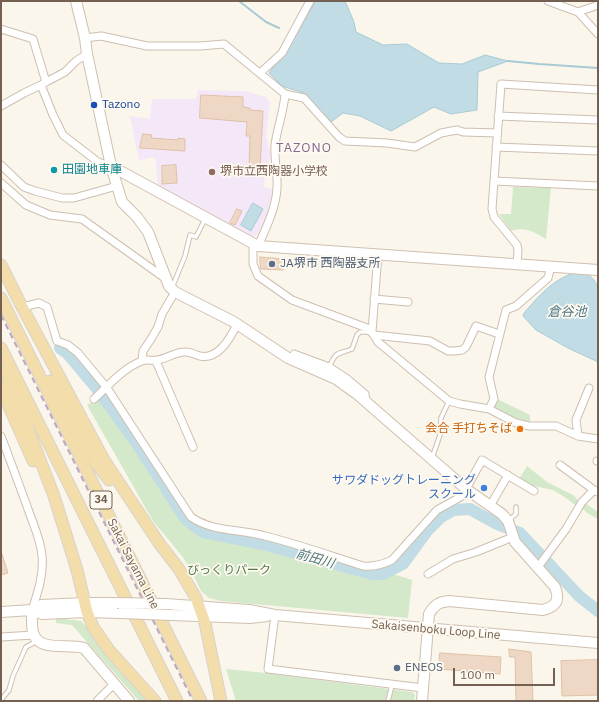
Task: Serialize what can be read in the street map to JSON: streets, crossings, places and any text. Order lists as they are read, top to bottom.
{
  "streets": {
    "main road": ["34", "Sakai Sayama Line"],
    "street": ["Sakaisenboku Loop Line"]
  },
  "districts": ["TAZONO"],
  "water": ["倉谷池", "前田川"],
  "parks": ["びっくりパーク"],
  "places": [
    "Tazono",
    "田園地車庫",
    "堺市立西陶器小学校",
    "JA堺市 西陶器支所",
    "会合 手打ちそば",
    "サワダドッグトレーニング スクール",
    "ENEOS"
  ],
  "scale_bar": "100 m"
}
